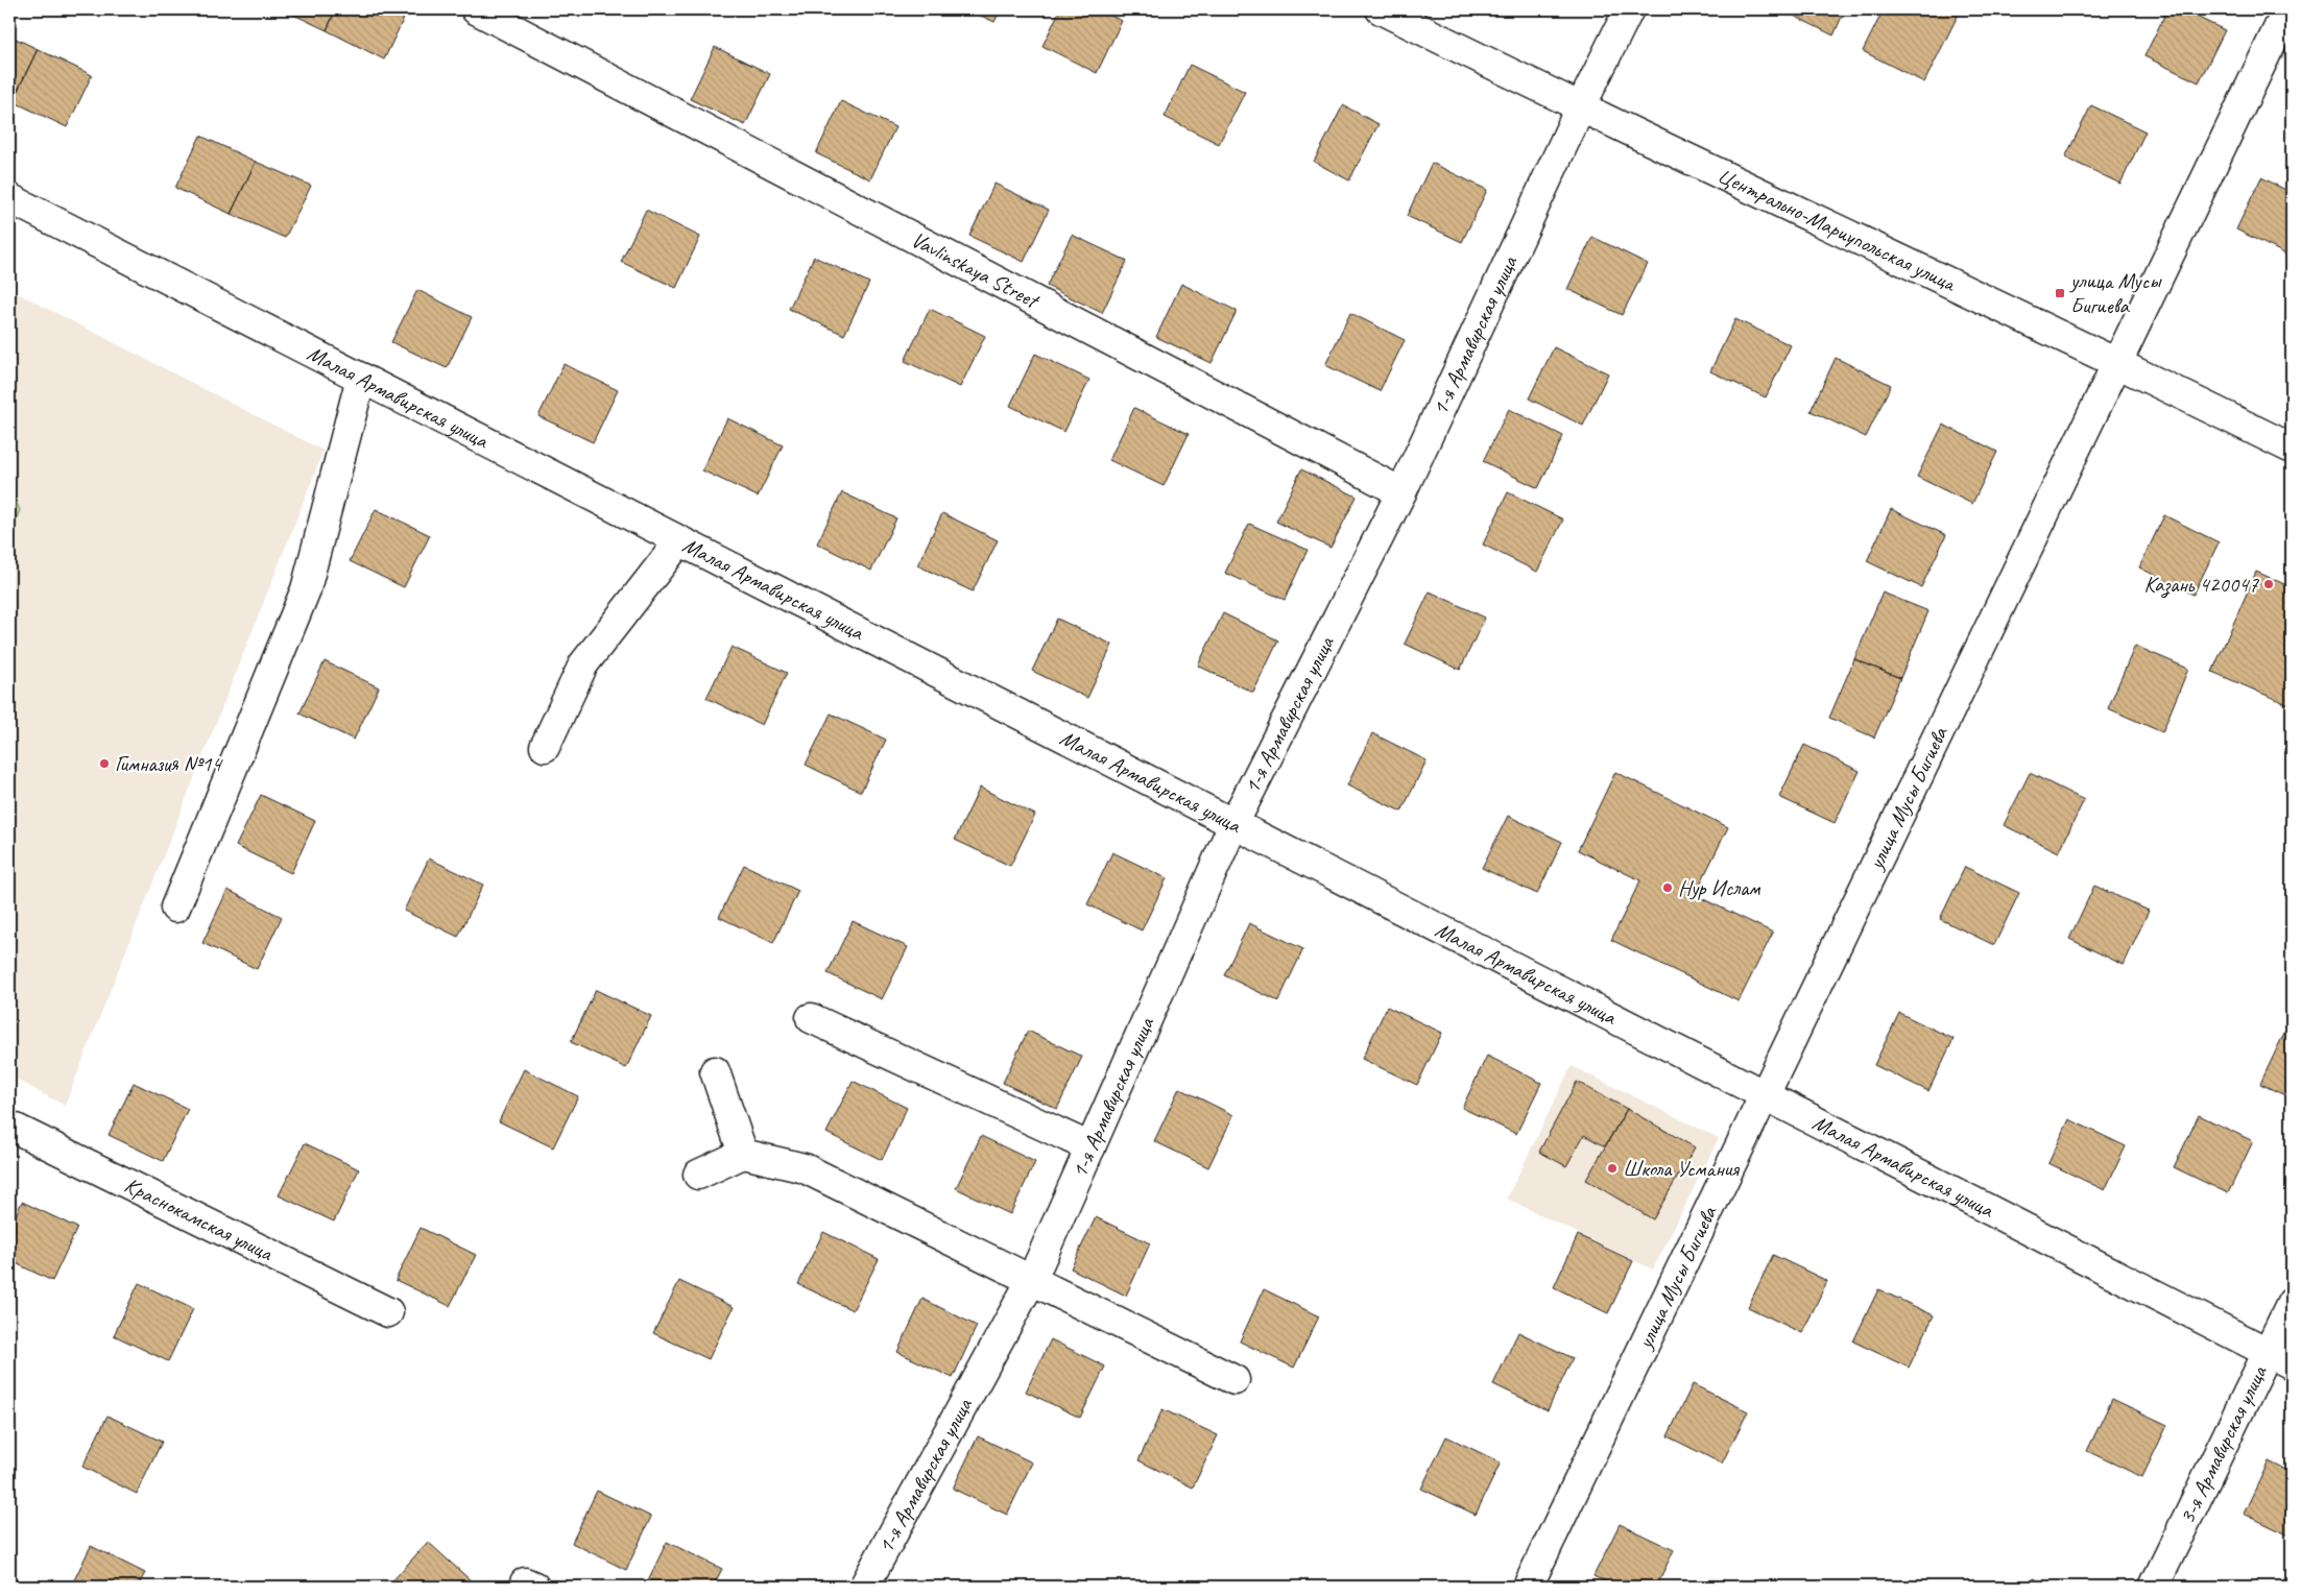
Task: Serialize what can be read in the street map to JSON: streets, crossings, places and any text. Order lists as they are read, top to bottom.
{
  "streets": {
    "street": [
      "Центрально-Мариупольская улица",
      "Vavlinskaya Street",
      "1-я Армавирская улица",
      "Малая Армавирская улица",
      "улица Мусы Бигиева",
      "Краснокамская улица",
      "3-я Армавирская улица"
    ]
  },
  "crossings": [
    ["Центрально-Мариупольская улица", "1-я Армавирская улица"],
    ["Центрально-Мариупольская улица", "улица Мусы Бигиева"],
    ["Vavlinskaya Street", "1-я Армавирская улица"],
    ["1-я Армавирская улица", "Малая Армавирская улица"],
    ["Малая Армавирская улица", "улица Мусы Бигиева"],
    ["Малая Армавирская улица", "3-я Армавирская улица"]
  ],
  "places": {
    "transit": ["улица Мусы Бигиева"],
    "other": [
      "Казань 420047",
      "Гимназия №14",
      "Нур Ислам",
      "Школа Усмания"
    ]
  }
}
